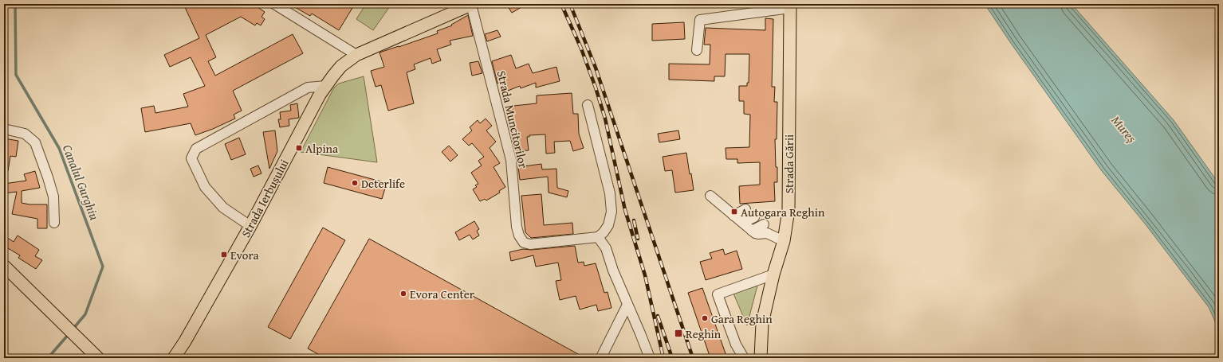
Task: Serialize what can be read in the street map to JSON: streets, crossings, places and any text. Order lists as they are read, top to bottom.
{
  "streets": {
    "main road": ["Strada Gării", "Strada Ierbușului"],
    "street": ["Strada Muncitorilor"]
  },
  "crossings": [
    ["Strada Muncitorilor", "Strada Ierbușului"]
  ],
  "water": ["Mureș", "Canalul Gurghiu"],
  "places": {
    "transit": [
      "Alpina",
      "Autogara Reghin",
      "Evora",
      "Reghin"
    ],
    "other": ["Deterlife", "Evora Center", "Gara Reghin"]
  }
}
